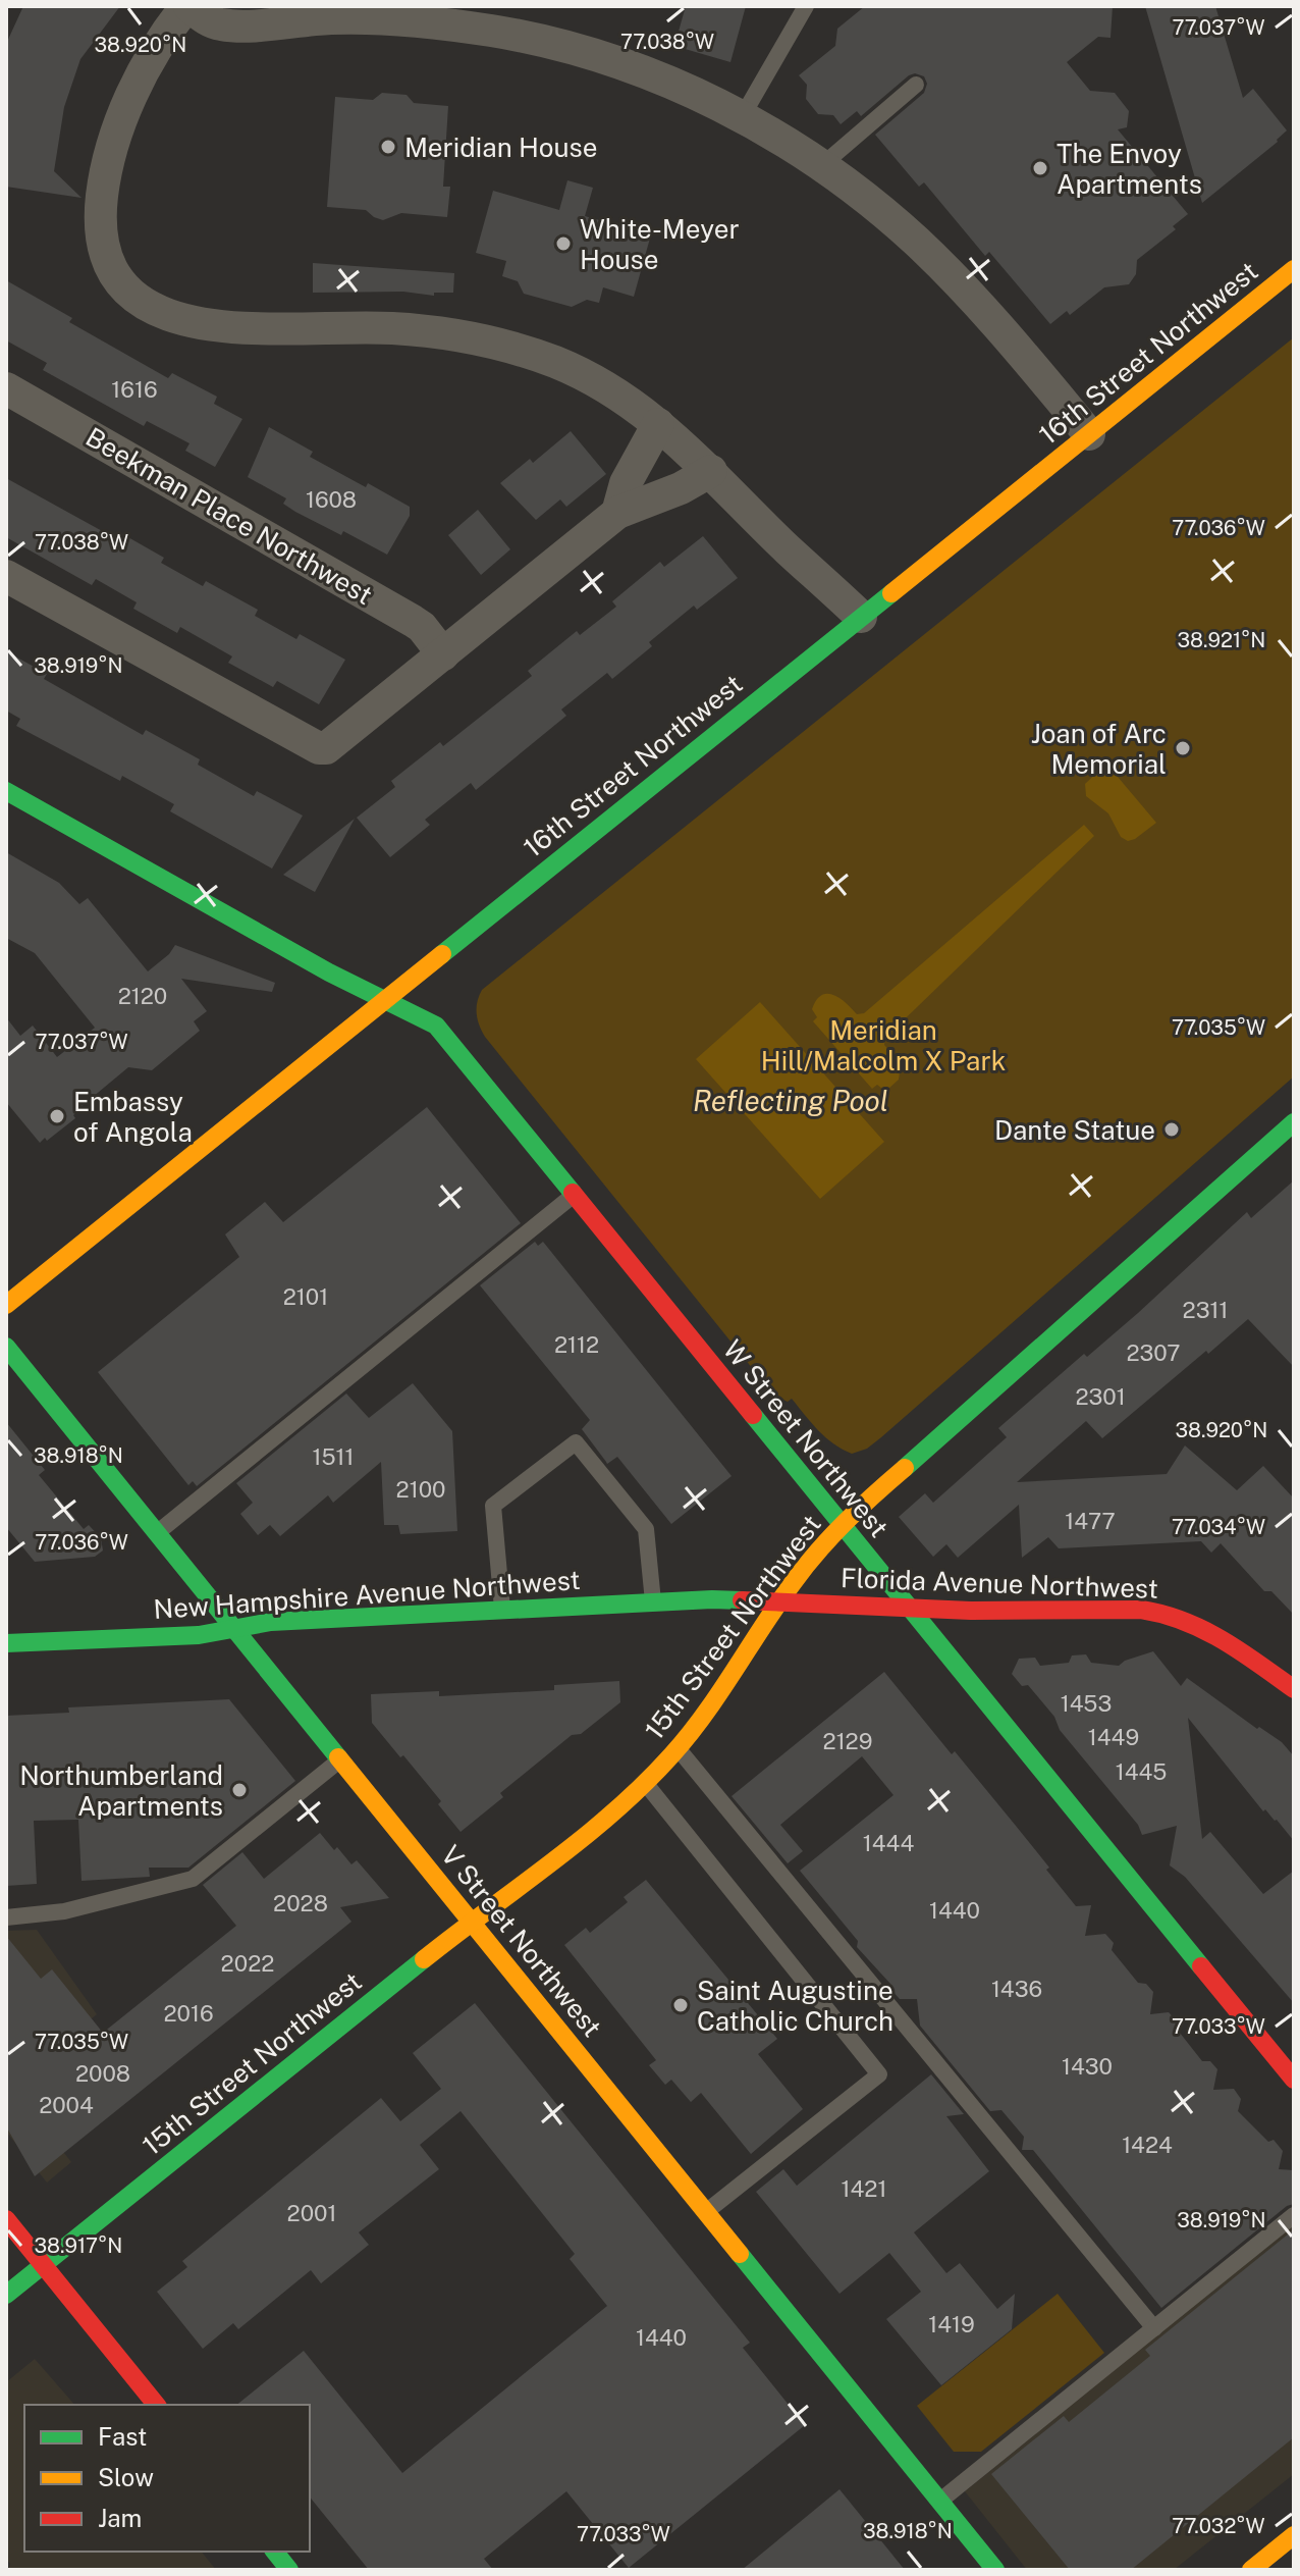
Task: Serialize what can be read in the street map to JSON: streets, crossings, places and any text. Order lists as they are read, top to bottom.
{
  "streets": {
    "street": [
      "16th Street Northwest",
      "Beekman Place Northwest",
      "W Street Northwest",
      "Florida Avenue Northwest",
      "New Hampshire Avenue Northwest",
      "15th Street Northwest",
      "V Street Northwest"
    ]
  },
  "crossings": [
    ["16th Street Northwest", "W Street Northwest"],
    ["W Street Northwest", "Florida Avenue Northwest"],
    ["W Street Northwest", "15th Street Northwest"],
    ["Florida Avenue Northwest", "New Hampshire Avenue Northwest"],
    ["Florida Avenue Northwest", "15th Street Northwest"],
    ["New Hampshire Avenue Northwest", "15th Street Northwest"],
    ["New Hampshire Avenue Northwest", "V Street Northwest"],
    ["15th Street Northwest", "V Street Northwest"]
  ],
  "water": ["Reflecting Pool"],
  "parks": ["Meridian Hill/Malcolm X Park"],
  "places": [
    "Meridian House",
    "The Envoy Apartments",
    "White-Meyer House",
    "Joan of Arc Memorial",
    "Embassy of Angola",
    "Dante Statue",
    "Northumberland Apartments",
    "Saint Augustine Catholic Church"
  ],
  "house_numbers": [
    "1616",
    "1608",
    "2120",
    "2101",
    "2311",
    "2112",
    "2307",
    "2301",
    "1511",
    "2100",
    "1477",
    "1453",
    "1449",
    "2129",
    "1445",
    "1444",
    "2028",
    "1440",
    "2022",
    "1436",
    "2016",
    "1430",
    "2008",
    "2004",
    "1424",
    "1421",
    "2001",
    "1419",
    "1440"
  ],
  "legend": ["Fast", "Slow", "Jam"],
  "coordinates": [
    "77.037°W",
    "77.038°W",
    "38.920°N",
    "77.036°W",
    "38.921°N",
    "38.919°N",
    "77.035°W",
    "38.918°N",
    "77.034°W",
    "77.033°W",
    "38.917°N",
    "77.032°W"
  ]
}
